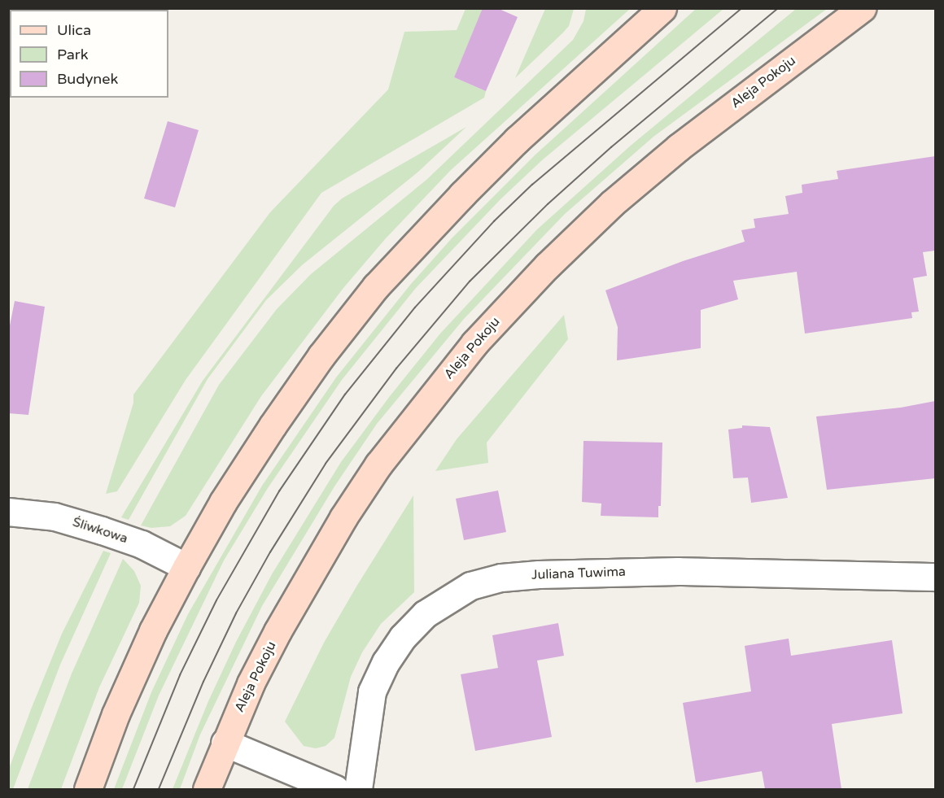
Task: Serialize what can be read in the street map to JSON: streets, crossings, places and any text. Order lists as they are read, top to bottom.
{
  "streets": {
    "main road": ["Aleja Pokoju"],
    "street": ["Śliwkowa", "Juliana Tuwima"]
  },
  "legend": ["Ulica", "Park", "Budynek"]
}
